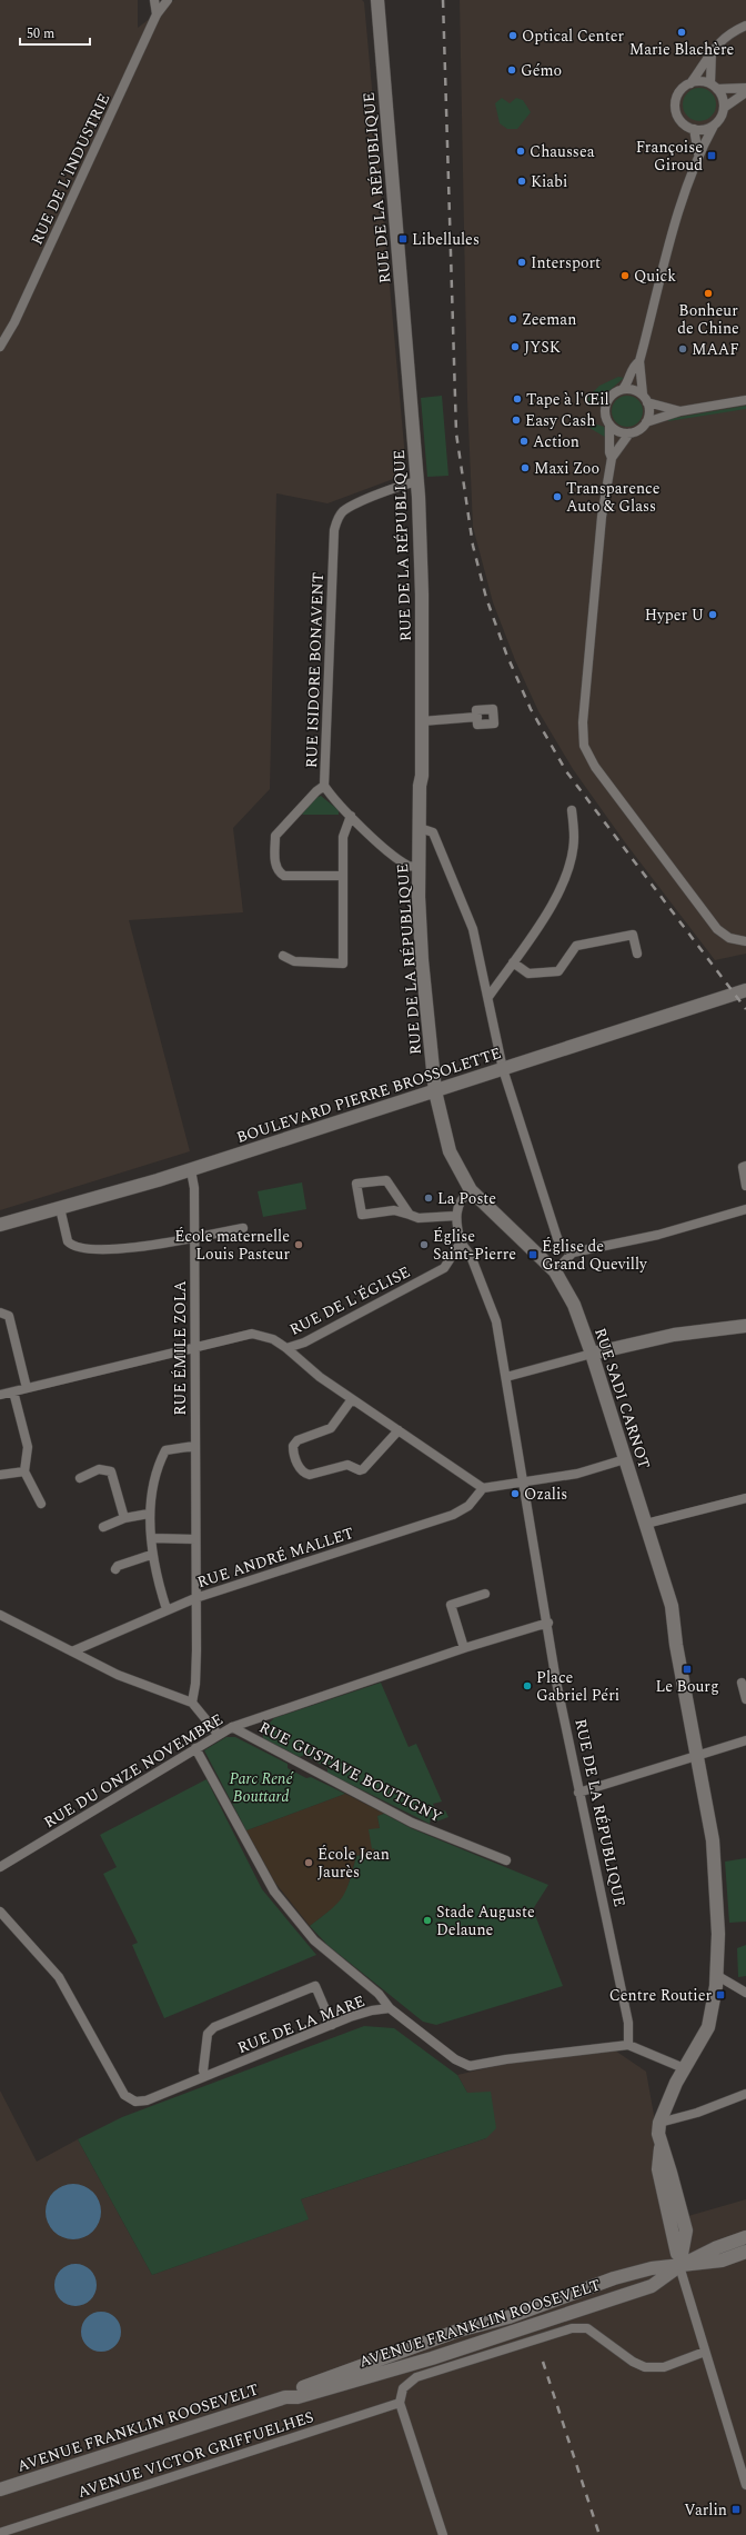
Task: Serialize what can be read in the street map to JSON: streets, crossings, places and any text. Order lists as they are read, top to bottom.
{
  "streets": {
    "street": [
      "RUE DE L'INDUSTRIE",
      "RUE DE LA RÉPUBLIQUE",
      "RUE ISIDORE BONAVENT",
      "BOULEVARD PIERRE BROSSOLETTE",
      "RUE DE L'ÉGLISE",
      "RUE ÉMILE ZOLA",
      "RUE SADI CARNOT",
      "RUE ANDRÉ MALLET",
      "RUE DU ONZE NOVEMBRE",
      "RUE GUSTAVE BOUTIGNY",
      "RUE DE LA MARE",
      "AVENUE FRANKLIN ROOSEVELT",
      "AVENUE VICTOR GRIFFUELHES"
    ]
  },
  "crossings": [
    ["RUE DE LA RÉPUBLIQUE", "RUE ISIDORE BONAVENT"],
    ["RUE DE LA RÉPUBLIQUE", "BOULEVARD PIERRE BROSSOLETTE"],
    ["RUE DE LA RÉPUBLIQUE", "RUE DE L'ÉGLISE"],
    ["RUE DE LA RÉPUBLIQUE", "RUE SADI CARNOT"],
    ["RUE DE LA RÉPUBLIQUE", "RUE DU ONZE NOVEMBRE"],
    ["RUE DE LA RÉPUBLIQUE", "RUE DE LA MARE"],
    ["BOULEVARD PIERRE BROSSOLETTE", "RUE ÉMILE ZOLA"],
    ["BOULEVARD PIERRE BROSSOLETTE", "RUE SADI CARNOT"],
    ["RUE DE L'ÉGLISE", "RUE ÉMILE ZOLA"],
    ["RUE ÉMILE ZOLA", "RUE ANDRÉ MALLET"],
    ["RUE SADI CARNOT", "RUE DE LA MARE"],
    ["RUE SADI CARNOT", "AVENUE FRANKLIN ROOSEVELT"],
    ["RUE DU ONZE NOVEMBRE", "RUE GUSTAVE BOUTIGNY"]
  ],
  "parks": ["Parc René Bouttard"],
  "places": {
    "other": [
      "Marie Blachère",
      "Optical Center",
      "Gémo",
      "Chaussea",
      "Kiabi",
      "Intersport",
      "Quick",
      "Bonheur de Chine",
      "Zeeman",
      "JYSK",
      "MAAF",
      "Tape à l'Œil",
      "Easy Cash",
      "Action",
      "Maxi Zoo",
      "Transparence Auto & Glass",
      "Hyper U",
      "La Poste",
      "École maternelle Louis Pasteur",
      "Église Saint-Pierre",
      "Ozalis",
      "Place Gabriel Péri",
      "École Jean Jaurès",
      "Stade Auguste Delaune"
    ],
    "transit": [
      "Françoise Giroud",
      "Libellules",
      "Église de Grand Quevilly",
      "Le Bourg",
      "Centre Routier",
      "Varlin"
    ]
  },
  "scale_bar": "50 m"
}
